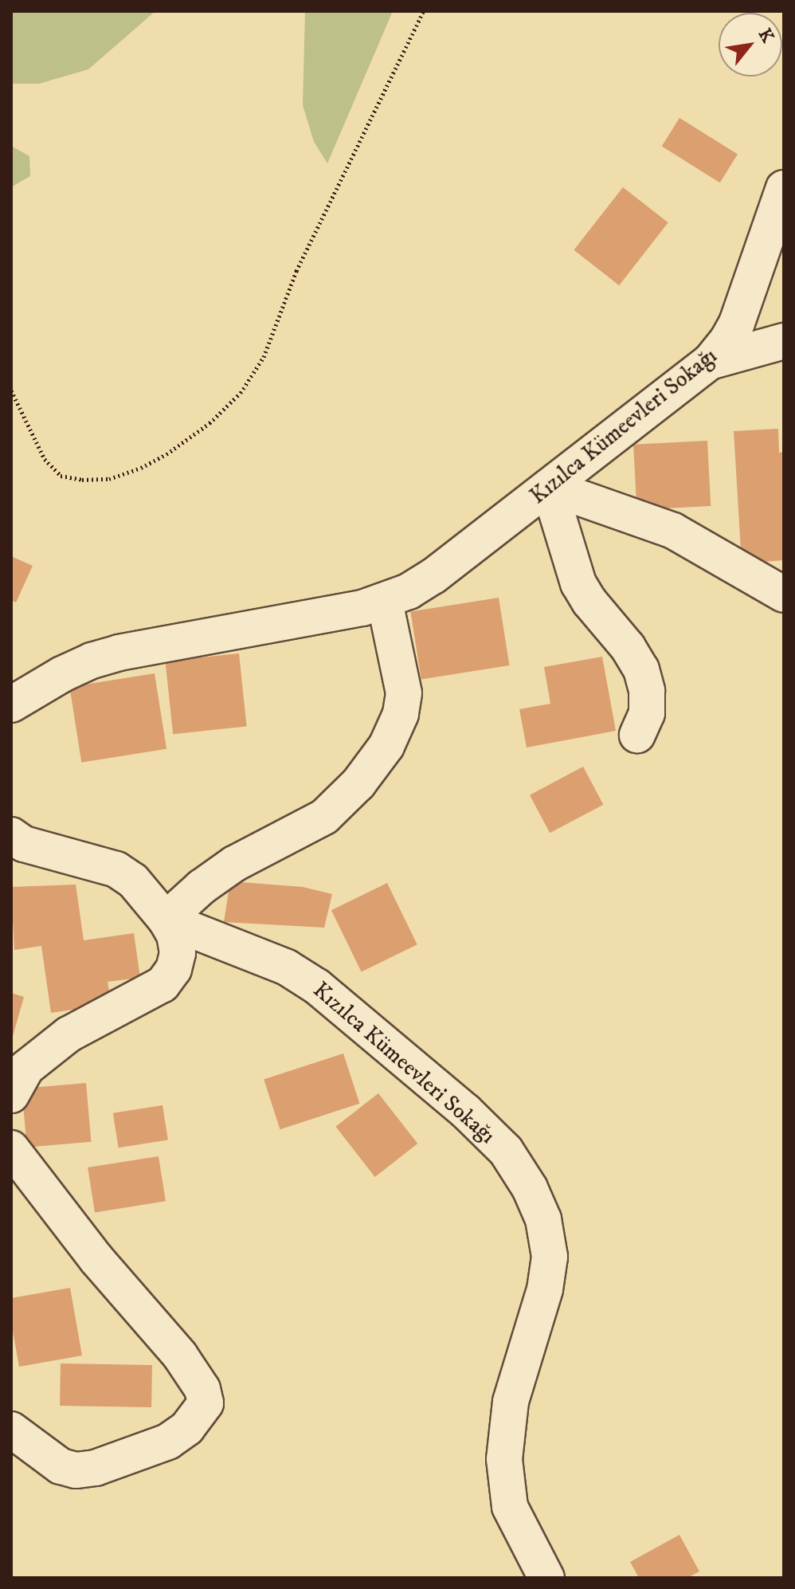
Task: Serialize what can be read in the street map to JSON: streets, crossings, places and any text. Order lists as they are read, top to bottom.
{
  "streets": {
    "street": ["Kızılca Kümeevleri Sokağı"]
  },
  "north": "top right"
}
